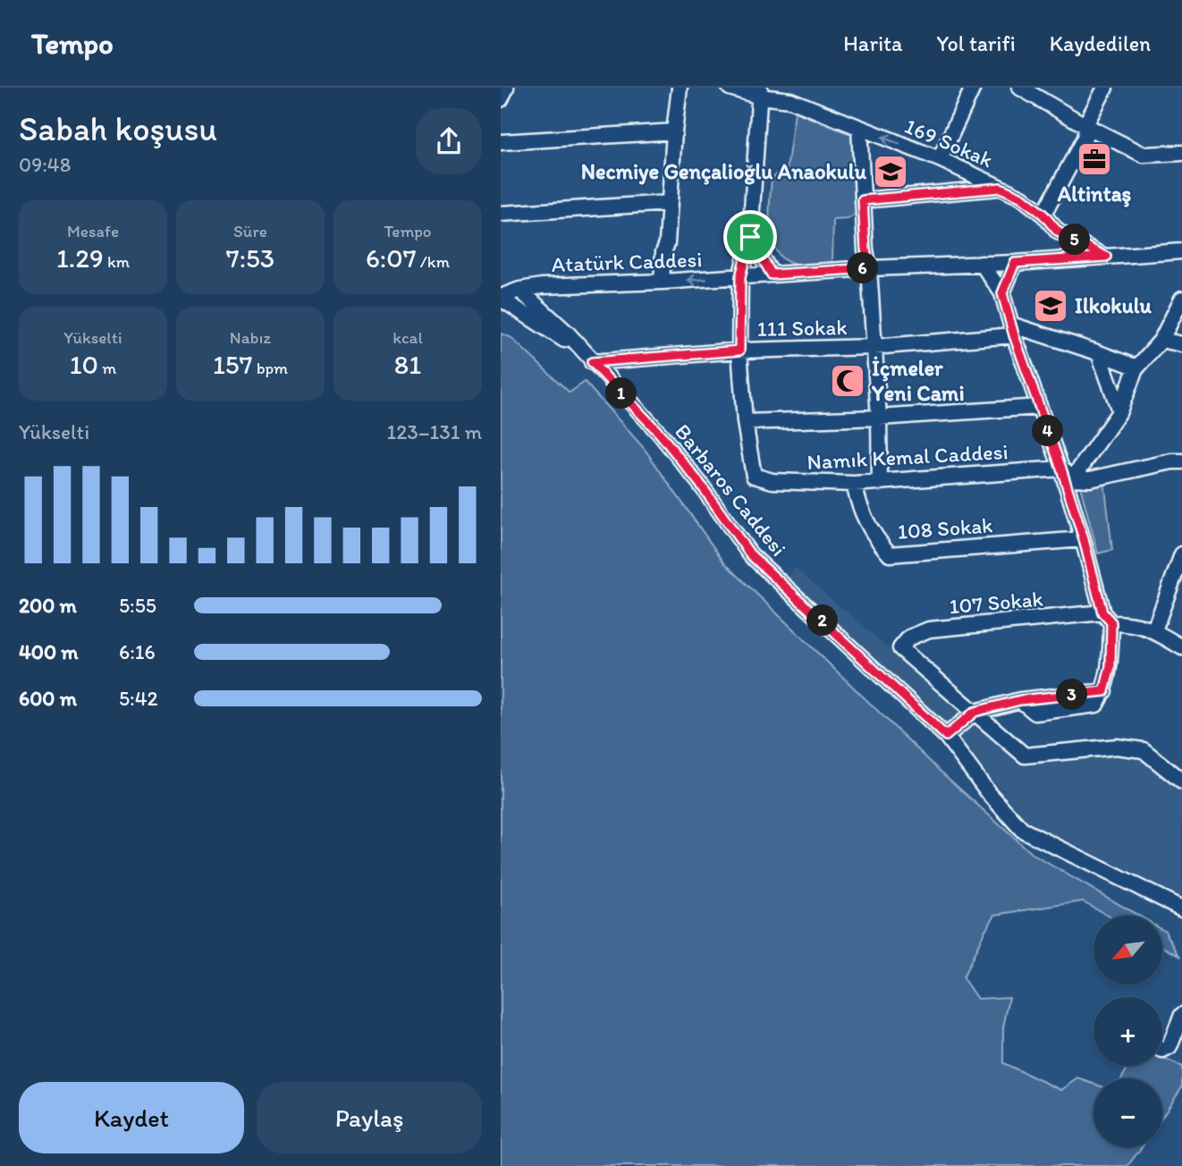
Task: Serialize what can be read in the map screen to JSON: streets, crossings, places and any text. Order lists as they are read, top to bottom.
{
  "streets": {
    "street": [
      "169 Sokak",
      "Atatürk Caddesi",
      "111 Sokak",
      "Namık Kemal Caddesi",
      "Barbaros Caddesi",
      "108 Sokak",
      "107 Sokak"
    ]
  },
  "crossings": [
    ["169 Sokak", "Atatürk Caddesi"],
    ["169 Sokak", "Namık Kemal Caddesi"],
    ["Atatürk Caddesi", "111 Sokak"],
    ["Atatürk Caddesi", "Namık Kemal Caddesi"],
    ["Atatürk Caddesi", "Barbaros Caddesi"],
    ["111 Sokak", "Namık Kemal Caddesi"],
    ["111 Sokak", "Barbaros Caddesi"],
    ["Namık Kemal Caddesi", "108 Sokak"]
  ],
  "places": {
    "office": ["Altintaş"],
    "school or university": ["Necmiye Gençalioğlu Anaokulu", "Ilkokulu"],
    "mosque": ["İçmeler Yeni Cami"]
  },
  "north": "bottom left",
  "page": {
    "header": "Tempo",
    "nav": ["Harita", "Yol tarifi", "Kaydedilen"],
    "heading": ["Sabah koşusu", "09:48"],
    "stats": [
      ["Mesafe", "1.29 km"],
      ["Süre", "7:53"],
      ["Tempo", "6:07 /km"],
      ["Yükselti", "10 m"],
      ["Nabız", "157 bpm"],
      ["kcal", "81"]
    ],
    "pins": [
      "5",
      "6",
      "1",
      "4",
      "2",
      "3"
    ],
    "chart": ["Yükselti", "123–131 m"],
    "list": [
      {
        "name": "200 m",
        "note": "5:55"
      },
      {
        "name": "400 m",
        "note": "6:16"
      },
      {
        "name": "600 m",
        "note": "5:42"
      }
    ],
    "map_buttons": ["+", "−"],
    "buttons": ["Kaydet", "Paylaş"]
  }
}
